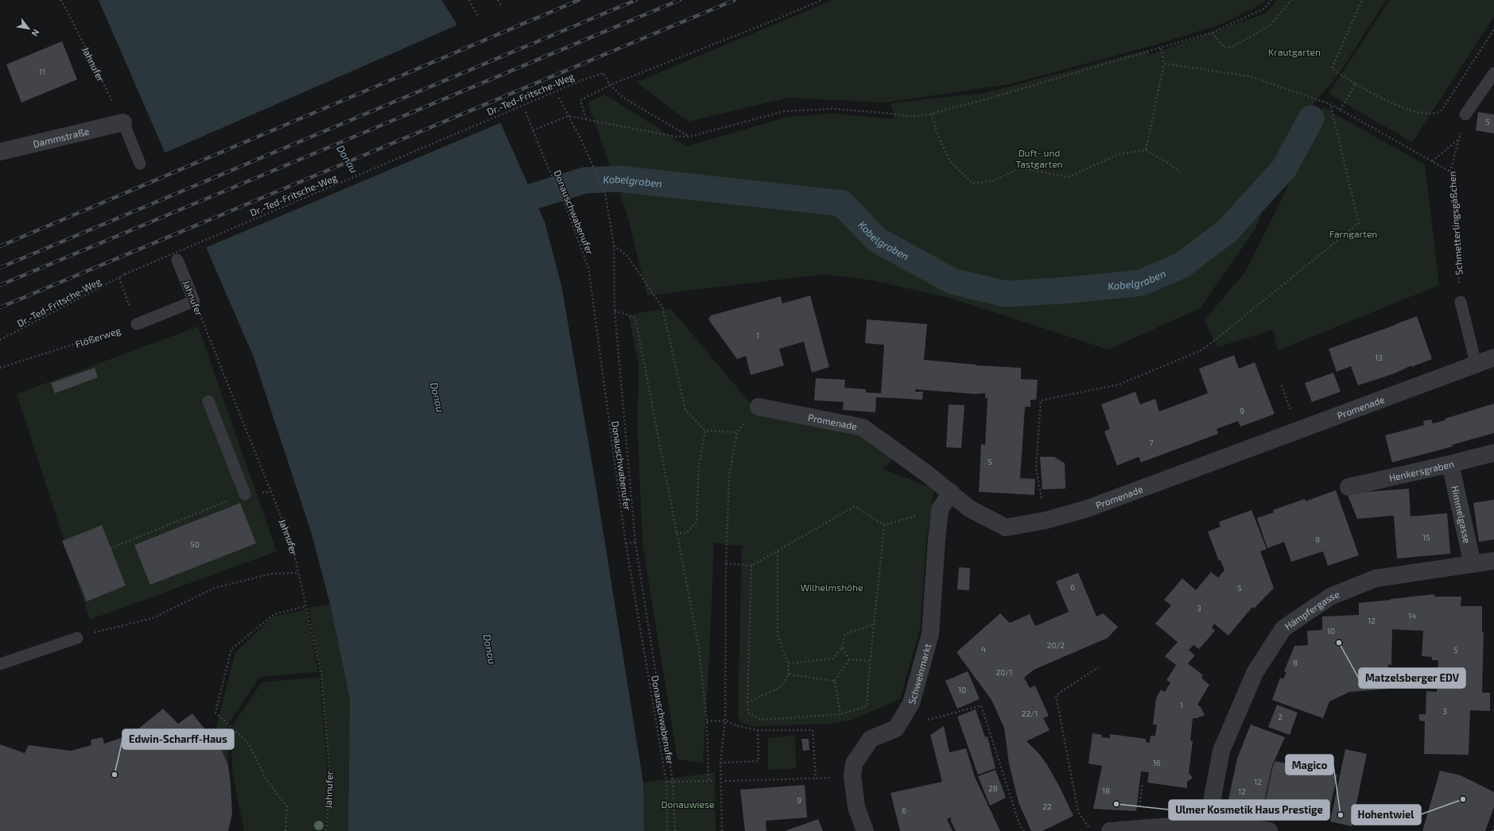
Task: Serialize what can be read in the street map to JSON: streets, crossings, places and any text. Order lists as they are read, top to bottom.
{
  "streets": {
    "street": [
      "Dammstraße",
      "Promenade",
      "Henkersgraben",
      "Himmelgasse",
      "Hämpfergasse",
      "Schweinmarkt"
    ],
    "lane": ["Jahnufer"],
    "path": [
      "Dr.-Ted-Fritsche-Weg",
      "Donauschwabenufer",
      "Schmetterlingsgäßchen",
      "Flößerweg"
    ]
  },
  "crossings": [
    ["Jahnufer", "Dammstraße"],
    ["Promenade", "Schweinmarkt"],
    ["Henkersgraben", "Himmelgasse"],
    ["Himmelgasse", "Hämpfergasse"]
  ],
  "water": ["Donau", "Kobelgraben"],
  "parks": [
    "Krautgarten",
    "Duft- und Tastgarten",
    "Farngarten",
    "Wilhelmshöhe",
    "Donauwiese"
  ],
  "places": [
    "Matzelsberger EDV",
    "Edwin-Scharff-Haus",
    "Hohentwiel",
    "Ulmer Kosmetik Haus Prestige",
    "Magico"
  ],
  "house_numbers": [
    "11",
    "5",
    "1",
    "13",
    "9",
    "7",
    "5",
    "15",
    "9",
    "50",
    "6",
    "5",
    "3",
    "14",
    "12",
    "10",
    "20/2",
    "4",
    "5",
    "8",
    "20/1",
    "10",
    "1",
    "3",
    "22/1",
    "2",
    "16",
    "12",
    "28",
    "18",
    "12",
    "9",
    "22",
    "6"
  ],
  "north": "bottom right"
}
